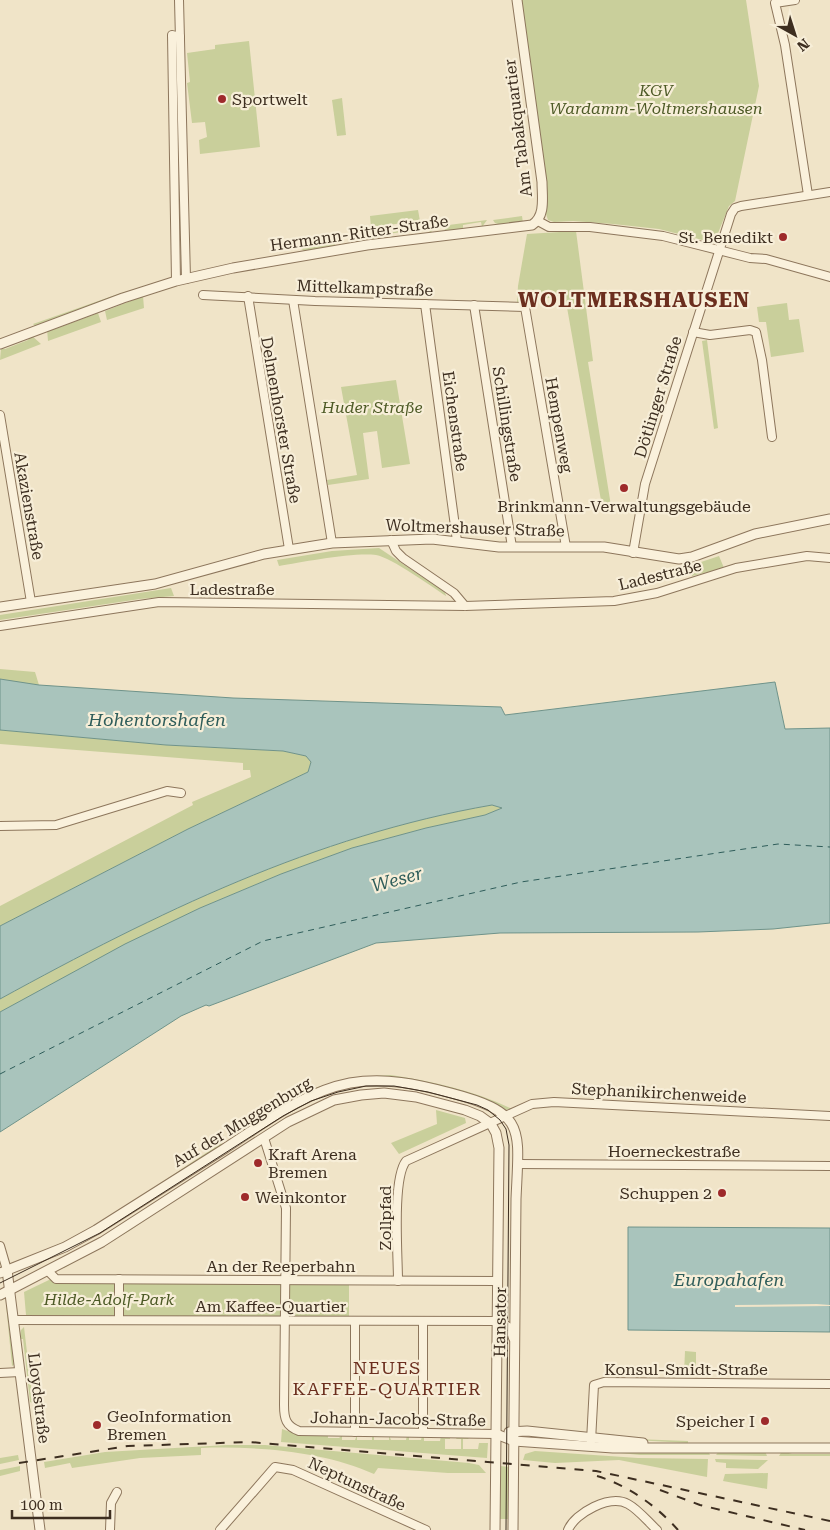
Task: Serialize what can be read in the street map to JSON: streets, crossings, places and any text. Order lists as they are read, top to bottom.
{
  "streets": {
    "street": [
      "Am Tabakquartier",
      "Hermann-Ritter-Straße",
      "Mittelkampstraße",
      "Dötlinger Straße",
      "Delmenhorster Straße",
      "Eichenstraße",
      "Schillingstraße",
      "Hempenweg",
      "Akazienstraße",
      "Woltmershauser Straße",
      "Ladestraße",
      "Stephanikirchenweide",
      "Auf der Muggenburg",
      "Hoerneckestraße",
      "Zollpfad",
      "An der Reeperbahn",
      "Am Kaffee-Quartier",
      "Hansator",
      "Konsul-Smidt-Straße",
      "Lloydstraße",
      "Johann-Jacobs-Straße",
      "Neptunstraße"
    ]
  },
  "crossings": [
    ["Am Tabakquartier", "Hermann-Ritter-Straße"],
    ["Mittelkampstraße", "Delmenhorster Straße"],
    ["Mittelkampstraße", "Eichenstraße"],
    ["Mittelkampstraße", "Schillingstraße"],
    ["Mittelkampstraße", "Hempenweg"],
    ["Dötlinger Straße", "Woltmershauser Straße"],
    ["Delmenhorster Straße", "Woltmershauser Straße"],
    ["Eichenstraße", "Woltmershauser Straße"],
    ["Schillingstraße", "Woltmershauser Straße"],
    ["Hempenweg", "Woltmershauser Straße"],
    ["Akazienstraße", "Woltmershauser Straße"],
    ["Stephanikirchenweide", "Auf der Muggenburg"],
    ["Stephanikirchenweide", "Zollpfad"],
    ["Stephanikirchenweide", "Hansator"],
    ["Auf der Muggenburg", "Zollpfad"],
    ["Auf der Muggenburg", "An der Reeperbahn"],
    ["Auf der Muggenburg", "Hansator"],
    ["Auf der Muggenburg", "Lloydstraße"],
    ["Hoerneckestraße", "Hansator"],
    ["Zollpfad", "An der Reeperbahn"],
    ["Zollpfad", "Hansator"],
    ["An der Reeperbahn", "Hansator"],
    ["Am Kaffee-Quartier", "Hansator"],
    ["Am Kaffee-Quartier", "Lloydstraße"],
    ["Am Kaffee-Quartier", "Johann-Jacobs-Straße"],
    ["Hansator", "Johann-Jacobs-Straße"]
  ],
  "districts": ["WOLTMERSHAUSEN", "NEUES KAFFEE-QUARTIER"],
  "water": ["Hohentorshafen", "Weser", "Europahafen"],
  "parks": ["KGV Wardamm-Woltmershausen", "Huder Straße", "Hilde-Adolf-Park"],
  "places": [
    "Sportwelt",
    "St. Benedikt",
    "Brinkmann-Verwaltungsgebäude",
    "Kraft Arena Bremen",
    "Schuppen 2",
    "Weinkontor",
    "Speicher I",
    "GeoInformation Bremen"
  ],
  "scale_bar": "100 m",
  "north": "bottom right"
}
